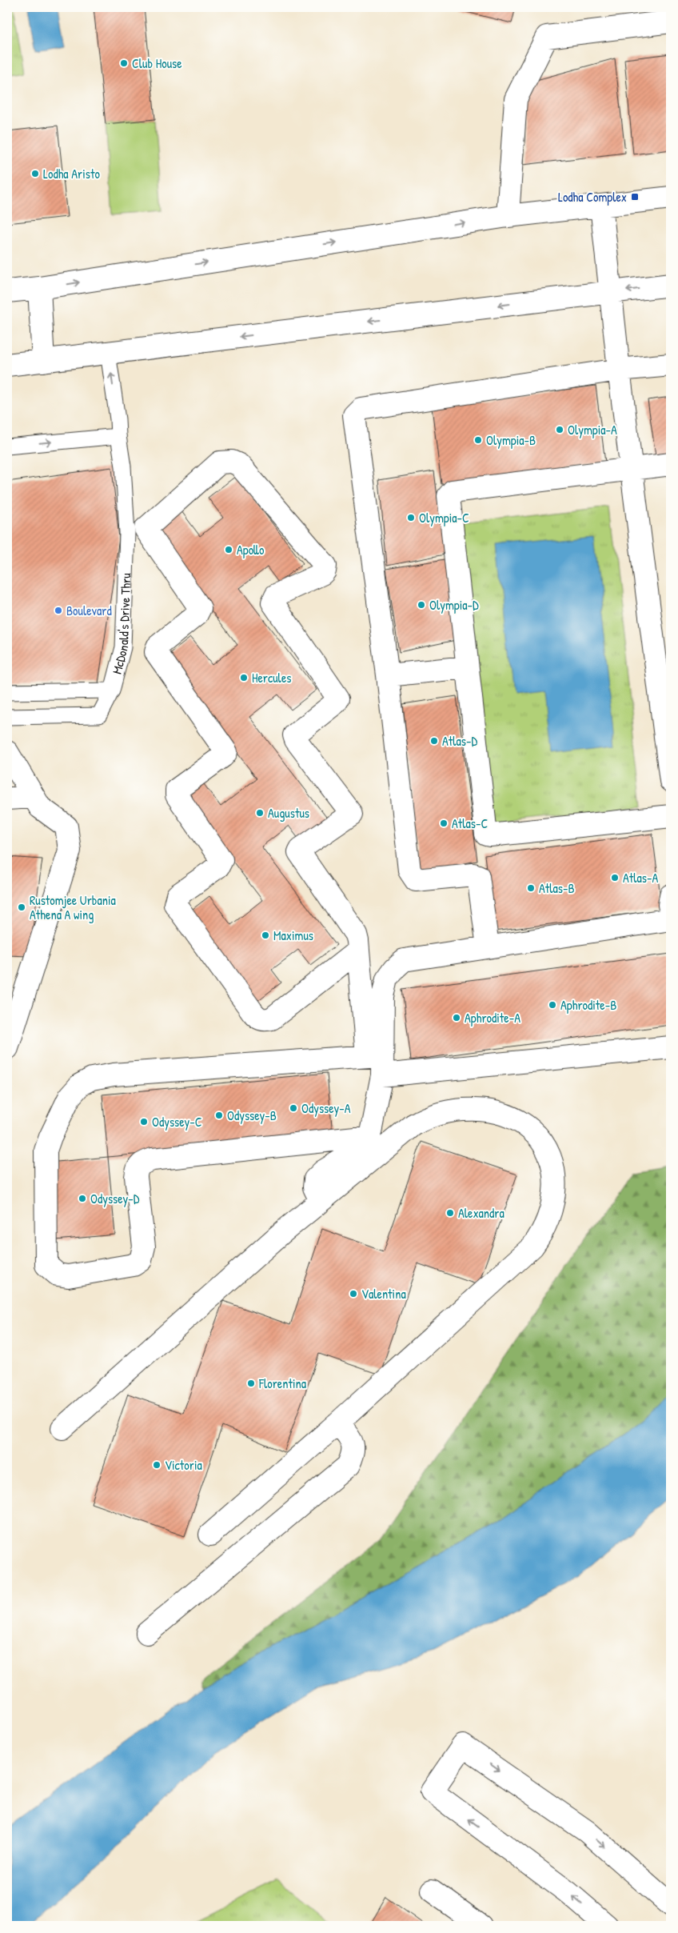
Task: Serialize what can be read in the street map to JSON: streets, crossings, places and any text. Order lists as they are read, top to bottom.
{
  "streets": {
    "lane": ["McDonald's Drive Thru"]
  },
  "places": {
    "other": [
      "Club House",
      "Lodha Aristo",
      "Olympia-A",
      "Olympia-B",
      "Olympia-C",
      "Apollo",
      "Olympia-D",
      "Boulevard",
      "Hercules",
      "Atlas-D",
      "Augustus",
      "Atlas-C",
      "Atlas-A",
      "Atlas-B",
      "Rustomjee Urbania Athena A wing",
      "Maximus",
      "Aphrodite-B",
      "Aphrodite-A",
      "Odyssey-A",
      "Odyssey-B",
      "Odyssey-C",
      "Odyssey-D",
      "Alexandra",
      "Valentina",
      "Florentina",
      "Victoria"
    ],
    "transit": ["Lodha Complex"]
  }
}
